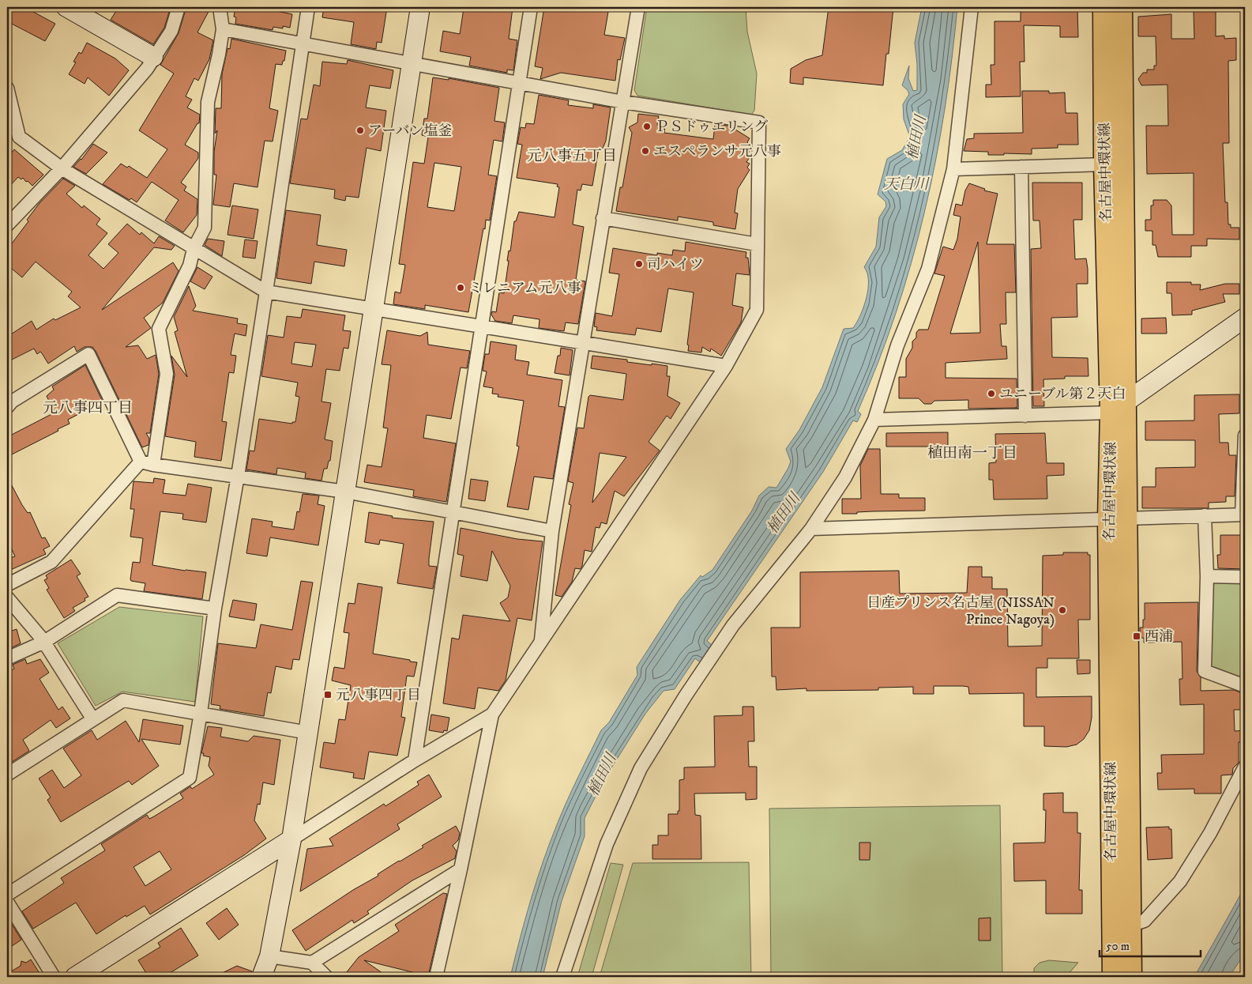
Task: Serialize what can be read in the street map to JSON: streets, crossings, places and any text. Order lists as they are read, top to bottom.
{
  "streets": {
    "main road": ["名古屋中環状線"]
  },
  "districts": ["元八事五丁目", "元八事四丁目", "植田南一丁目"],
  "water": ["植田川", "天白川"],
  "places": {
    "other": [
      "ＰＳドゥエリング",
      "アーバン塩釜",
      "エスペランサ元八事",
      "司ハイツ",
      "ミレニアム元八事",
      "ユニーブル第２天白",
      "日産プリンス名古屋 (NISSAN Prince Nagoya)"
    ],
    "transit": ["西浦", "元八事四丁目"]
  },
  "scale_bar": "50 m"
}
